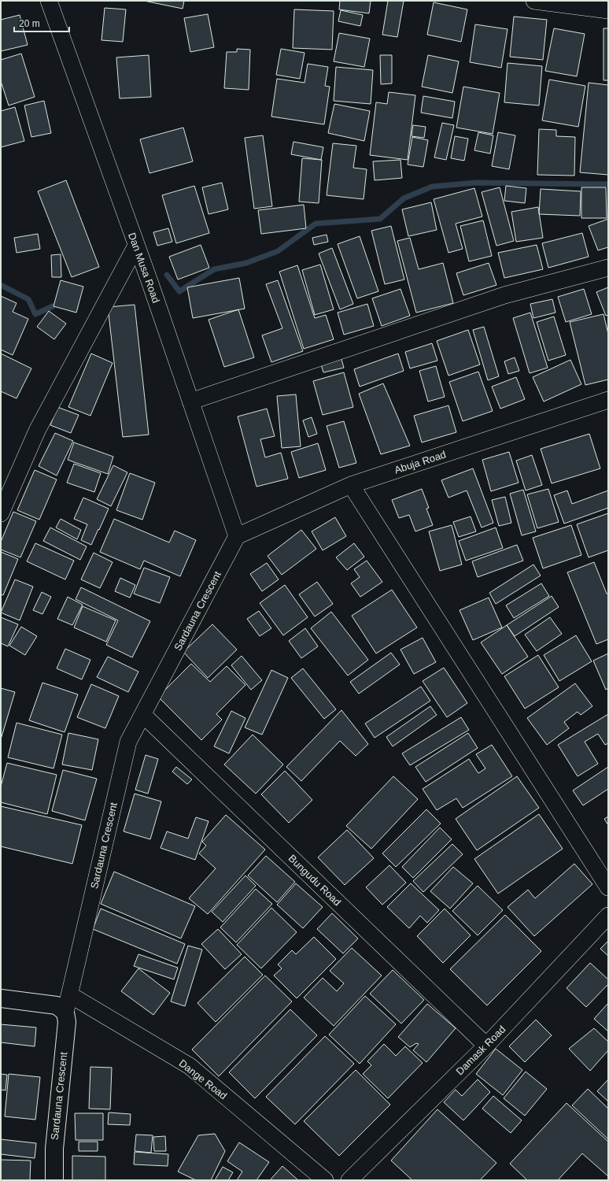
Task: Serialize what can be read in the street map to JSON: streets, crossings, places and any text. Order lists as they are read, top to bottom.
{
  "streets": {
    "street": [
      "Dan Musa Road",
      "Abuja Road",
      "Sardauna Crescent",
      "Bungudu Road",
      "Damask Road",
      "Dange Road"
    ]
  },
  "crossings": [
    ["Dan Musa Road", "Abuja Road"],
    ["Dan Musa Road", "Sardauna Crescent"],
    ["Abuja Road", "Sardauna Crescent"],
    ["Sardauna Crescent", "Bungudu Road"],
    ["Sardauna Crescent", "Dange Road"],
    ["Bungudu Road", "Damask Road"]
  ],
  "scale_bar": "20 m"
}
